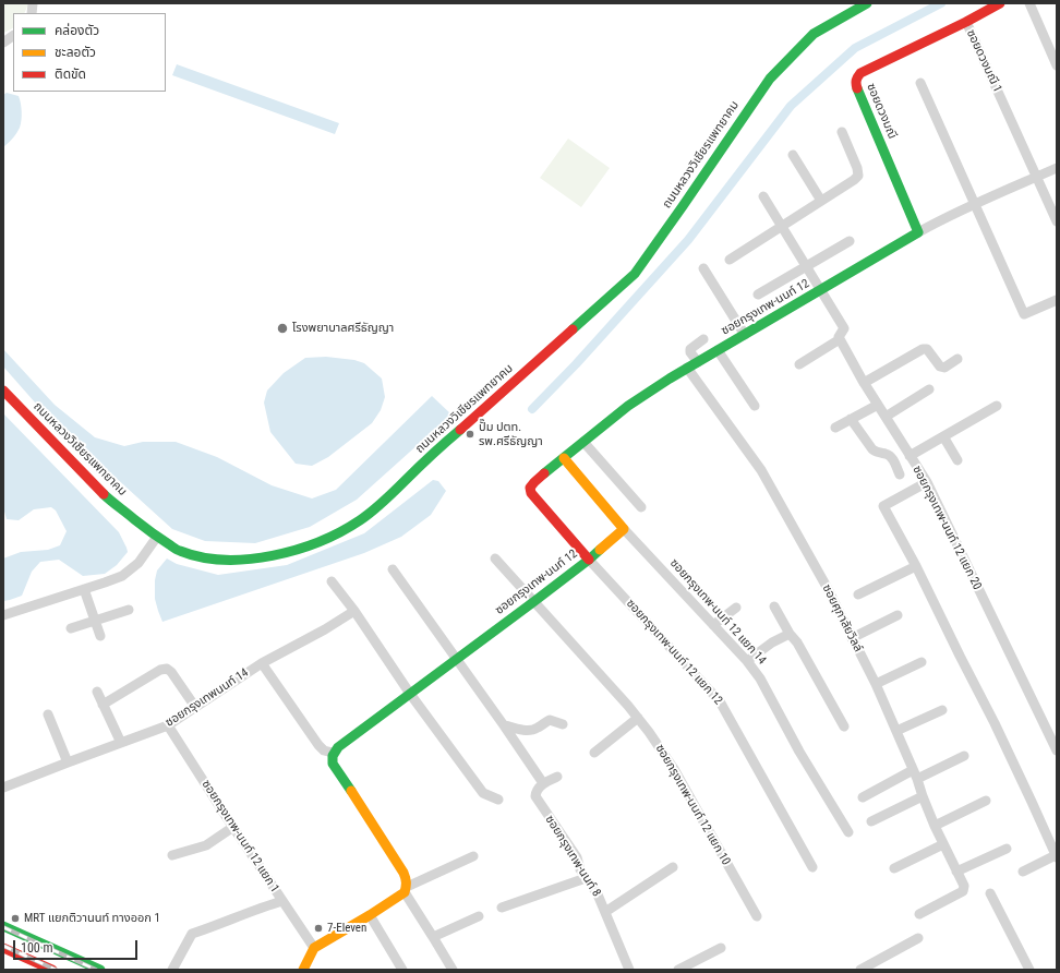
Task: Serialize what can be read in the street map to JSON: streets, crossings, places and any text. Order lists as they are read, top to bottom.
{
  "streets": {
    "street": [
      "ซอยดวงมณี 1",
      "ซอยดวงมณี",
      "ถนนหลวงวิเชียรแพทยาคม",
      "ซอยกรุงเทพ-นนท์ 12",
      "ซอยกรุงเทพ-นนท์ 12 แยก 20",
      "ซอยกรุงเทพ-นนท์ 12 แยก 14",
      "ซอยศุภาลัยวิลล์",
      "ซอยกรุงเทพ-นนท์ 12 แยก 12",
      "ซอยกรุงเทพนนท์ 14",
      "ซอยกรุงเทพ-นนท์ 12 แยก 10",
      "ซอยกรุงเทพ-นนท์ 12 แยก 1",
      "ซอยกรุงเทพ-นนท์ 8"
    ]
  },
  "crossings": [
    ["ซอยดวงมณี 1", "ซอยดวงมณี"],
    ["ซอยดวงมณี 1", "ซอยกรุงเทพ-นนท์ 12"],
    ["ซอยดวงมณี", "ซอยกรุงเทพ-นนท์ 12"],
    ["ซอยกรุงเทพ-นนท์ 12", "ซอยกรุงเทพ-นนท์ 12 แยก 20"],
    ["ซอยกรุงเทพ-นนท์ 12", "ซอยกรุงเทพ-นนท์ 12 แยก 14"],
    ["ซอยกรุงเทพ-นนท์ 12", "ซอยศุภาลัยวิลล์"],
    ["ซอยกรุงเทพ-นนท์ 12", "ซอยกรุงเทพ-นนท์ 12 แยก 12"],
    ["ซอยกรุงเทพ-นนท์ 12", "ซอยกรุงเทพ-นนท์ 12 แยก 10"],
    ["ซอยกรุงเทพนนท์ 14", "ซอยกรุงเทพ-นนท์ 12 แยก 1"]
  ],
  "places": [
    "โรงพยาบาลศรีธัญญา",
    "ปั๊ม ปตท. รพ.ศรีธัญญา",
    "MRT แยกติวานนท์ ทางออก 1",
    "7-Eleven"
  ],
  "legend": ["คล่องตัว", "ชะลอตัว", "ติดขัด"],
  "scale_bar": "100 m"
}
